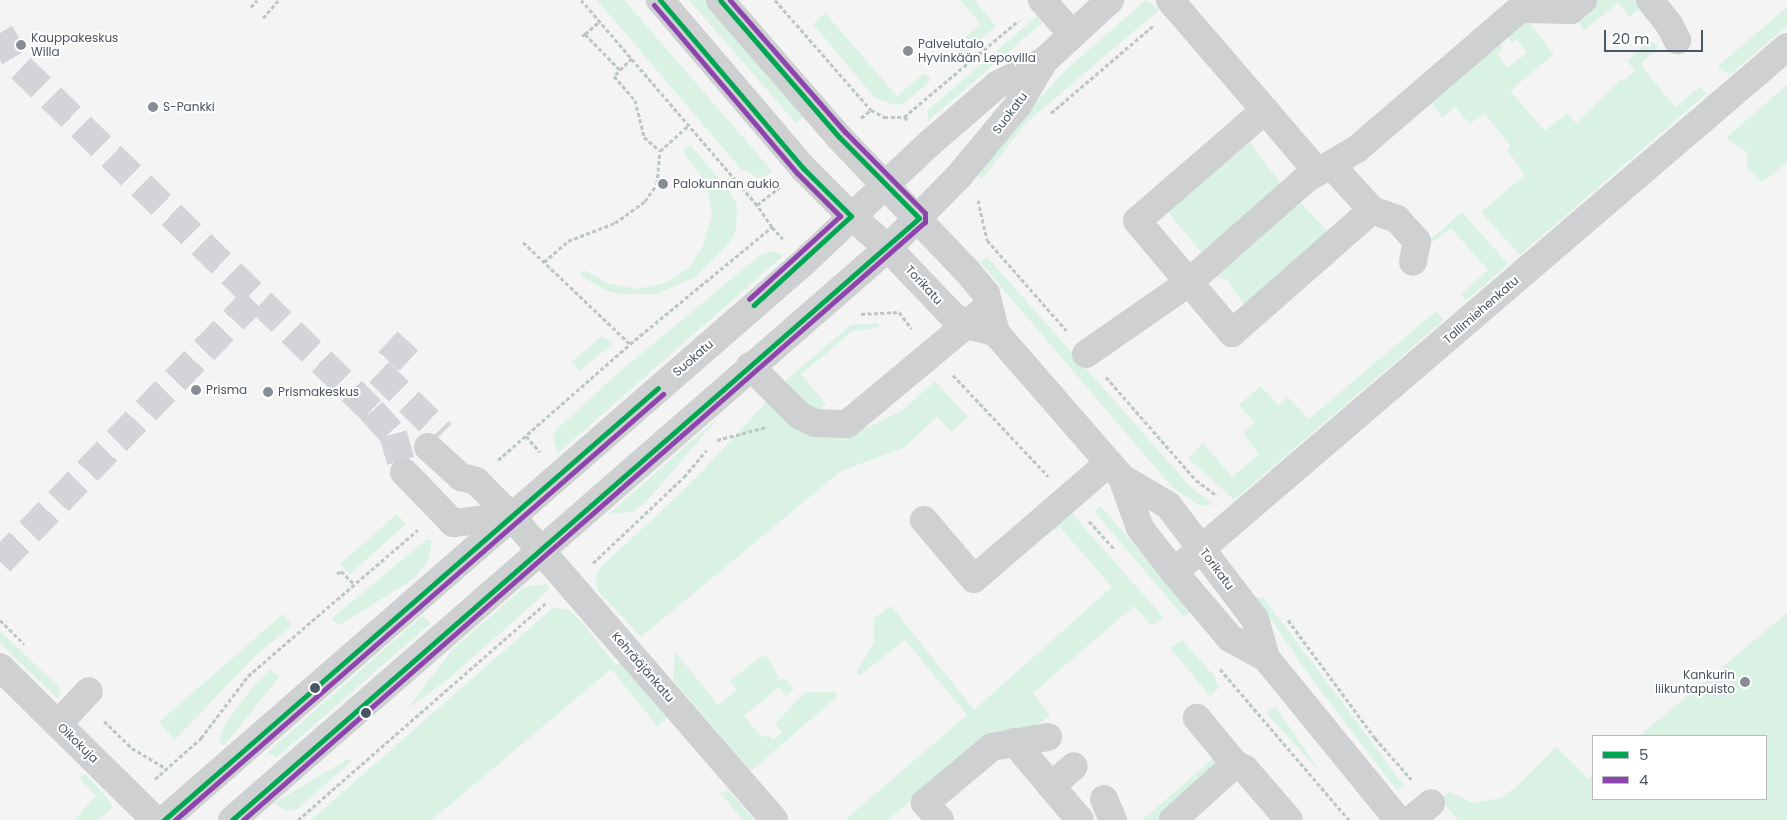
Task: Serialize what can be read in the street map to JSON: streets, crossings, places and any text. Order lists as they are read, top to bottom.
{
  "streets": {
    "street": [
      "Suokatu",
      "Torikatu",
      "Tallimiehenkatu",
      "Kehrääjänkatu",
      "Oikokuja"
    ]
  },
  "crossings": [
    ["Suokatu", "Torikatu"],
    ["Suokatu", "Kehrääjänkatu"],
    ["Torikatu", "Tallimiehenkatu"]
  ],
  "places": [
    "Kauppakeskus Willa",
    "Palvelutalo Hyvinkään Lepovilla",
    "S-Pankki",
    "Palokunnan aukio",
    "Prisma",
    "Prismakeskus",
    "Kankurin liikuntapuisto"
  ],
  "lines": ["transit line 5", "transit line 4"],
  "legend": ["5", "4"],
  "scale_bar": "20 m"
}
